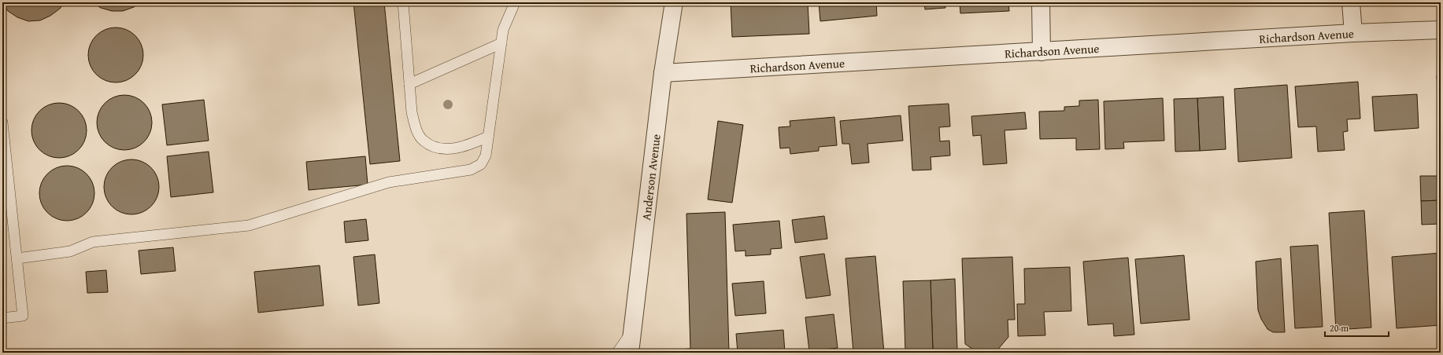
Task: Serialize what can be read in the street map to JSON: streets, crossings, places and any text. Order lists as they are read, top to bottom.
{
  "streets": {
    "street": ["Richardson Avenue", "Anderson Avenue"]
  },
  "crossings": [
    ["Richardson Avenue", "Anderson Avenue"]
  ],
  "scale_bar": "20 m"
}
